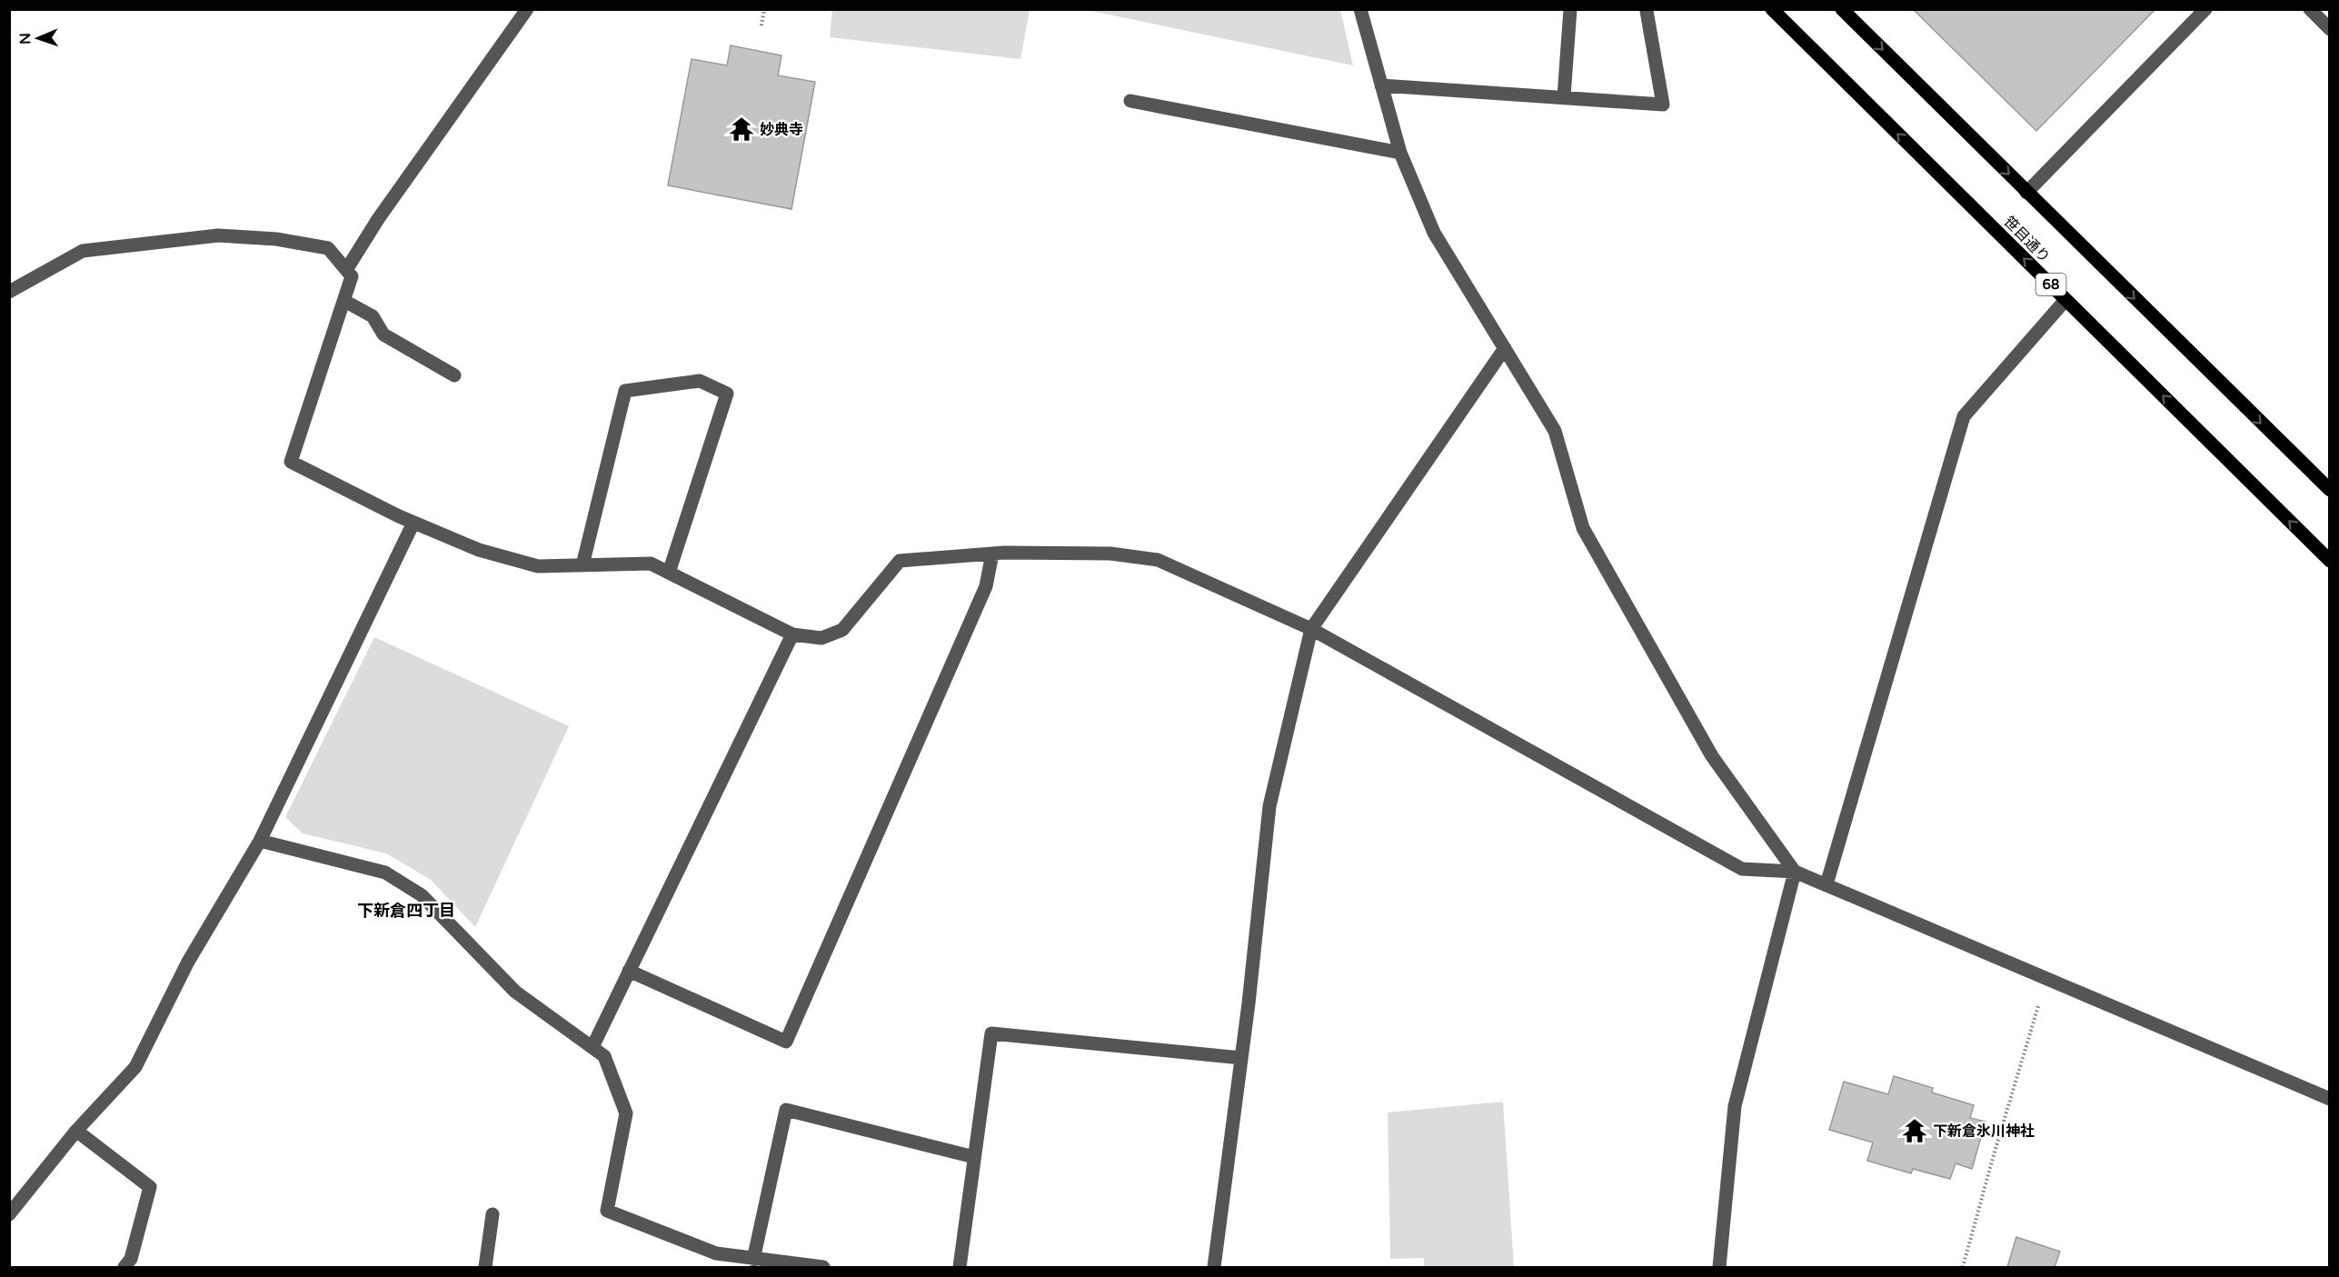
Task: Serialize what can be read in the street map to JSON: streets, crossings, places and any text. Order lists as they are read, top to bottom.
{
  "streets": {
    "main road": ["笹目通り", "68"]
  },
  "districts": ["下新倉四丁目"],
  "places": {
    "temple": ["妙典寺", "下新倉氷川神社"]
  },
  "north": "left"
}
